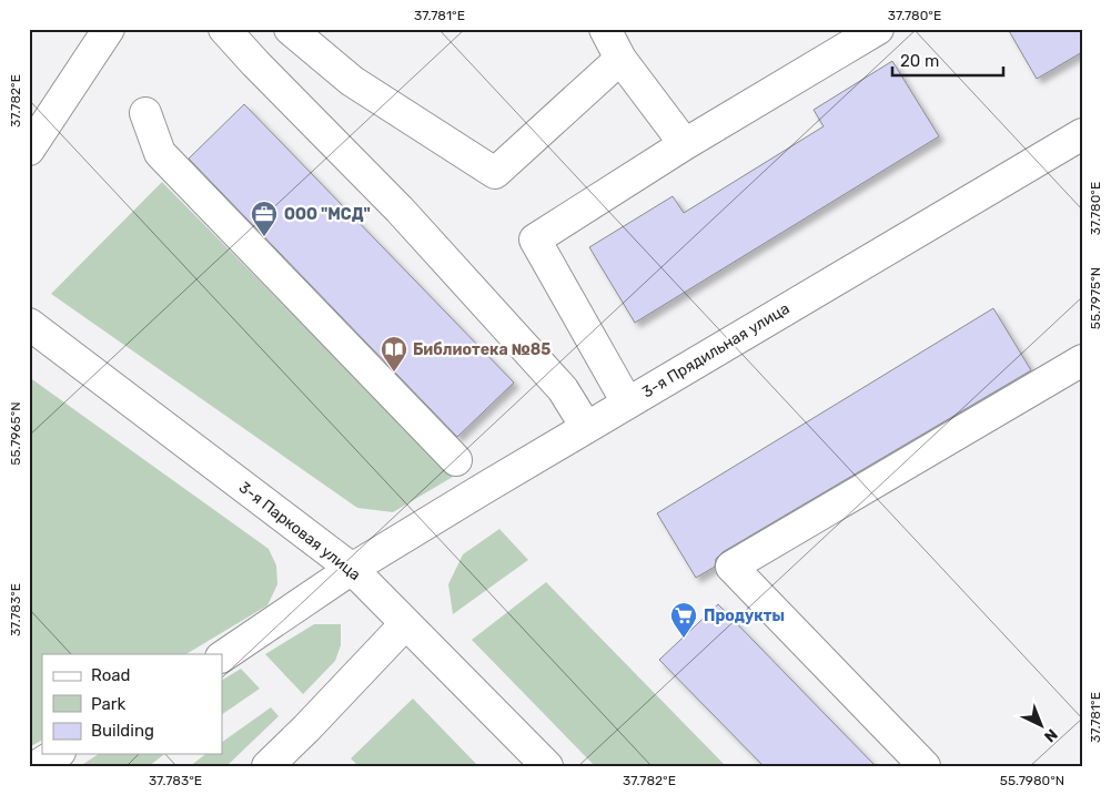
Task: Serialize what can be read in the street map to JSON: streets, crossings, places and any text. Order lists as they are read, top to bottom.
{
  "streets": {
    "street": ["3-я Прядильная улица", "3-я Парковая улица"]
  },
  "crossings": [
    ["3-я Прядильная улица", "3-я Парковая улица"]
  ],
  "places": {
    "office": ["ООО \"МСД\""],
    "library": ["Библиотека №85"],
    "supermarket": ["Продукты"]
  },
  "legend": ["Road", "Park", "Building"],
  "scale_bar": "20 m",
  "north": "bottom right",
  "coordinates": [
    "37.781°E",
    "37.780°E",
    "37.782°E",
    "55.7975°N",
    "55.7965°N",
    "37.783°E",
    "55.7980°N"
  ]
}
